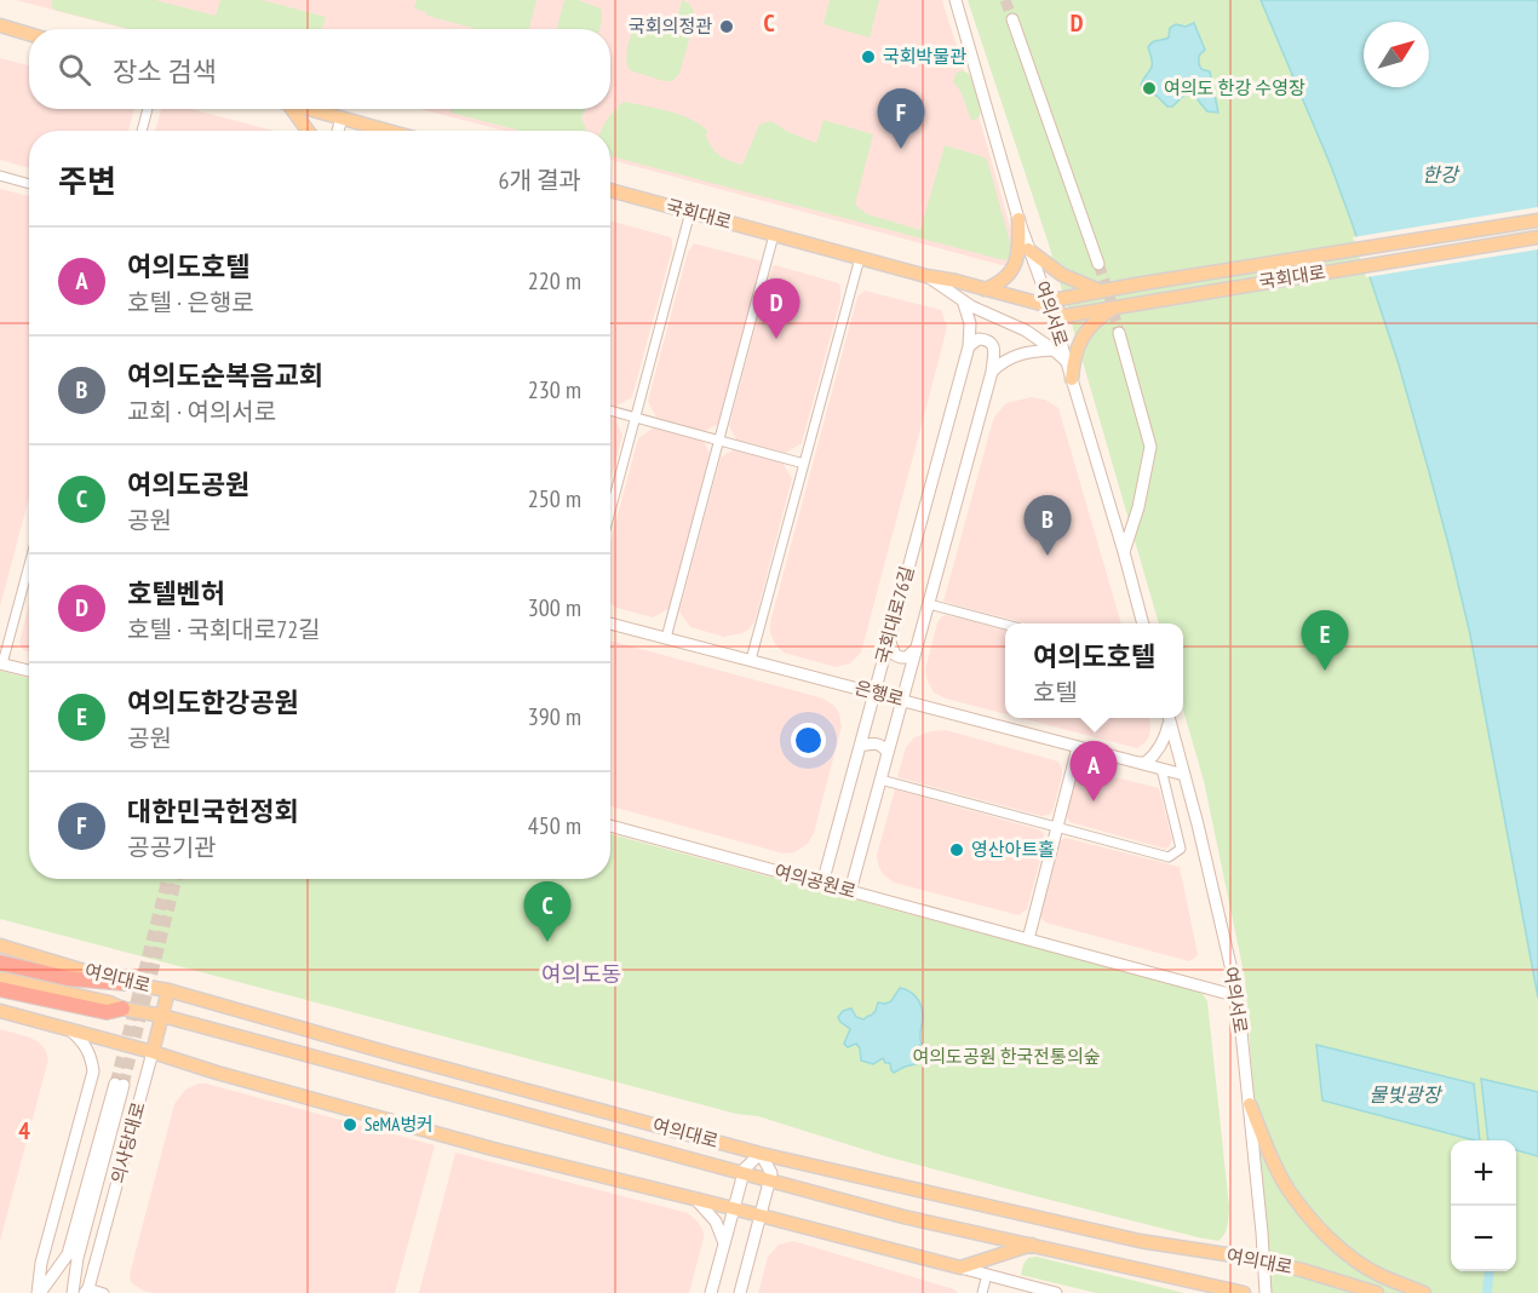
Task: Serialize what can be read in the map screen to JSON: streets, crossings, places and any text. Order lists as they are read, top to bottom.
{
  "streets": {
    "main road": ["국회대로", "여의대로", "의사당대로"],
    "street": [
      "여의서로",
      "국회대로76길",
      "은행로",
      "여의공원로"
    ]
  },
  "crossings": [
    ["국회대로", "여의서로"],
    ["여의서로", "은행로"],
    ["여의서로", "여의공원로"],
    ["여의서로", "여의대로"],
    ["국회대로76길", "은행로"],
    ["국회대로76길", "여의공원로"],
    ["여의대로", "의사당대로"]
  ],
  "districts": ["여의도동"],
  "water": ["한강", "물빛광장"],
  "parks": ["여의도공원 한국전통의숲"],
  "places": [
    "국회의정관",
    "국회박물관",
    "여의도 한강 수영장",
    "영산아트홀",
    "SeMA벙커"
  ],
  "north": "top right",
  "page": {
    "search": "장소 검색",
    "pins": [
      "F",
      "D",
      "B",
      "E",
      "A",
      "C"
    ],
    "heading": ["주변", "6개 결과"],
    "list": [
      {
        "mark": "A",
        "name": "여의도호텔",
        "note": "호텔 · 은행로",
        "value": "220 m"
      },
      {
        "mark": "B",
        "name": "여의도순복음교회",
        "note": "교회 · 여의서로",
        "value": "230 m"
      },
      {
        "mark": "C",
        "name": "여의도공원",
        "note": "공원",
        "value": "250 m"
      },
      {
        "mark": "D",
        "name": "호텔벤허",
        "note": "호텔 · 국회대로72길",
        "value": "300 m"
      },
      {
        "mark": "E",
        "name": "여의도한강공원",
        "note": "공원",
        "value": "390 m"
      },
      {
        "mark": "F",
        "name": "대한민국헌정회",
        "note": "공공기관",
        "value": "450 m"
      }
    ],
    "popup": ["여의도호텔", "호텔"],
    "map_buttons": ["+", "−"]
  },
  "grid": {
    "columns": ["C", "D"],
    "rows": ["4"]
  }
}
